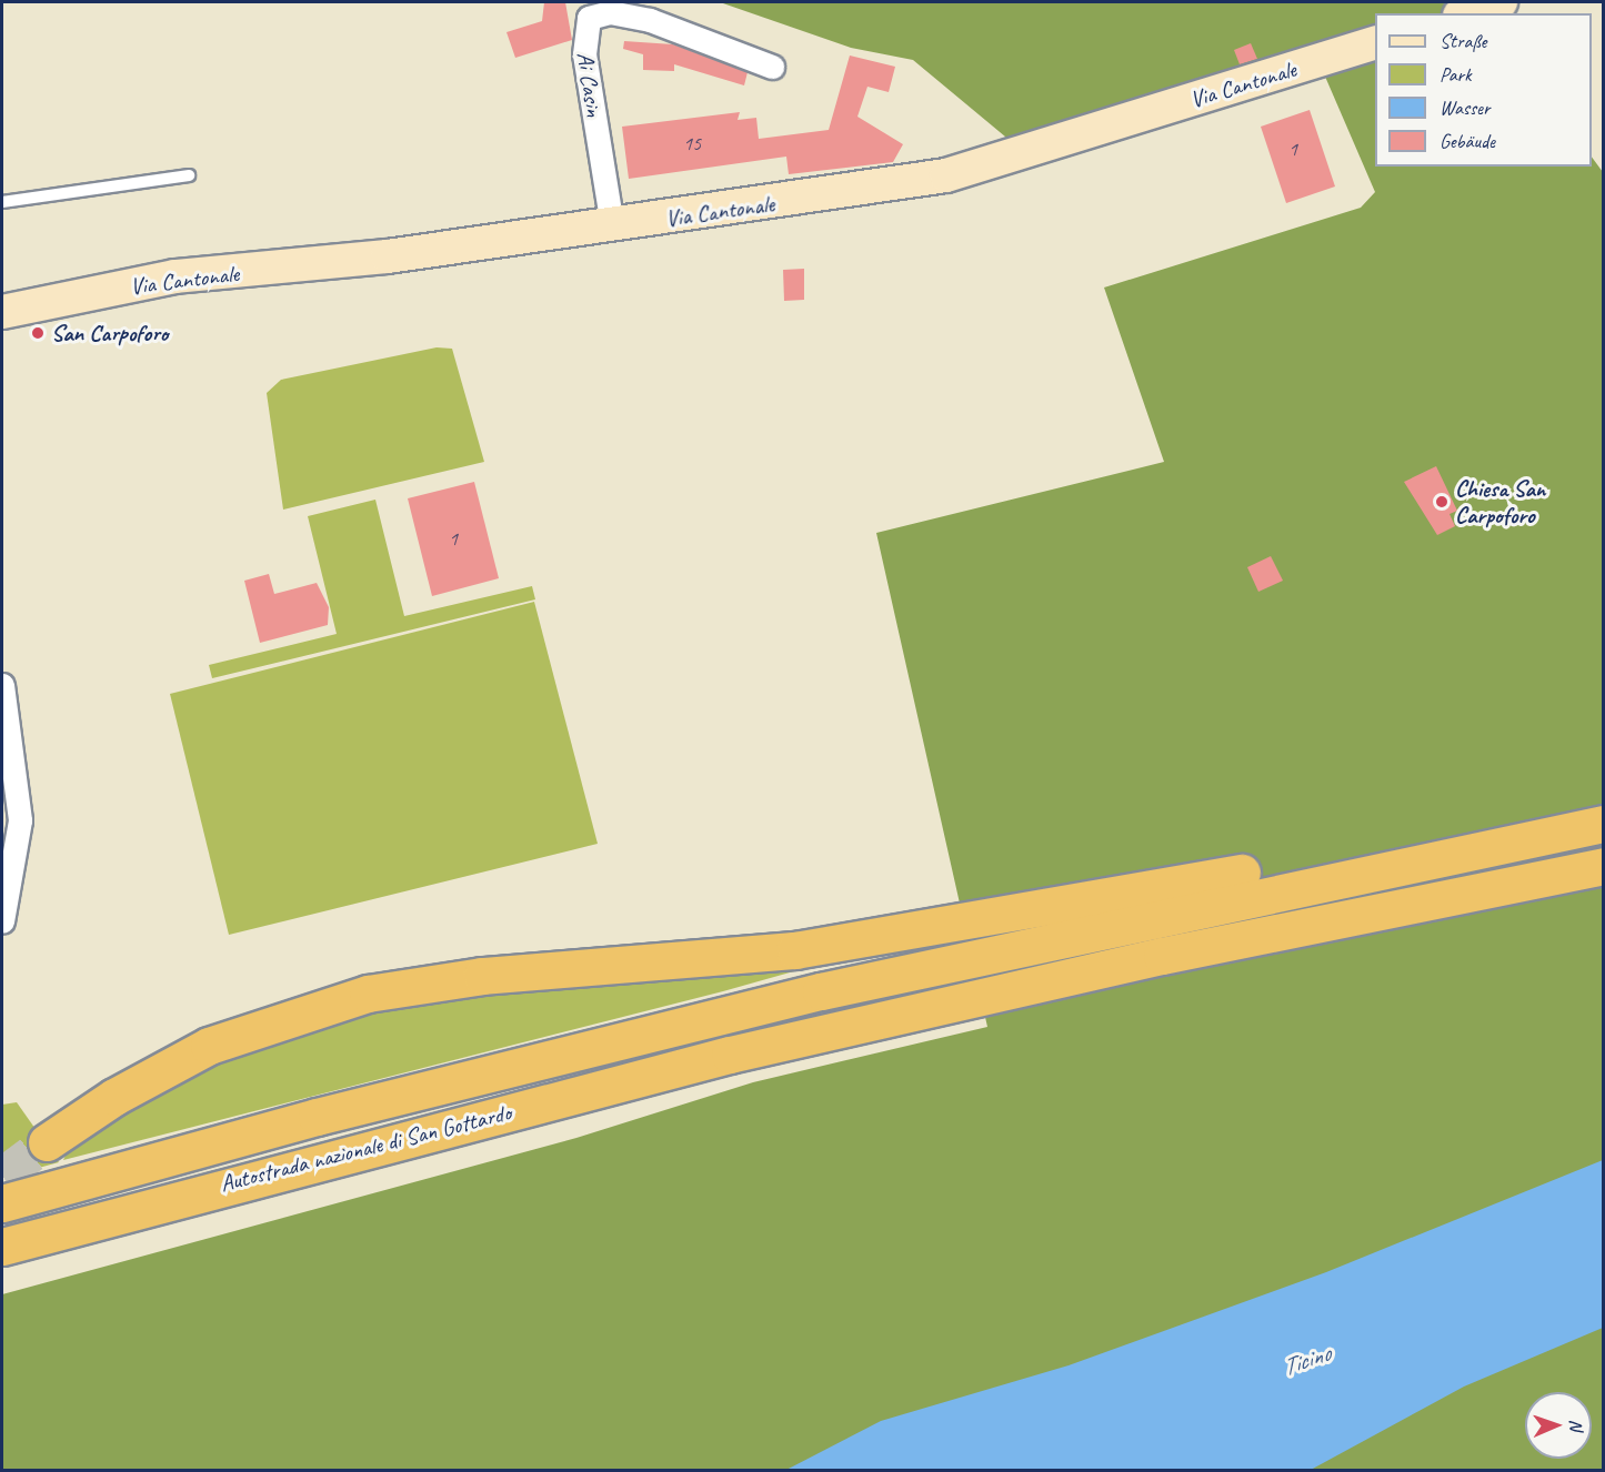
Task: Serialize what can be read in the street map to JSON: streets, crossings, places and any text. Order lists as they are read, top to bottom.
{
  "streets": {
    "highway": ["Autostrada nazionale di San Gottardo"],
    "main road": ["Via Cantonale"],
    "street": ["Ai Casin"]
  },
  "crossings": [
    ["Ai Casin", "Via Cantonale"]
  ],
  "water": ["Ticino"],
  "places": ["San Carpoforo", "Chiesa San Carpoforo"],
  "house_numbers": ["15", "1", "1"],
  "legend": [
    "Straße",
    "Park",
    "Wasser",
    "Gebäude"
  ],
  "north": "right"
}
